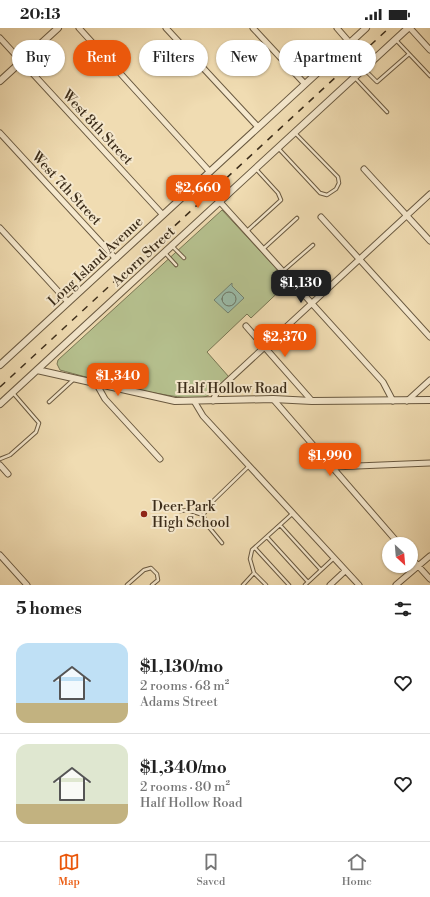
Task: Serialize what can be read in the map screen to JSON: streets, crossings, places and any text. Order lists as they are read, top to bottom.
{
  "streets": {
    "street": [
      "West 8th Street",
      "West 7th Street",
      "Acorn Street",
      "Long Island Avenue",
      "Half Hollow Road"
    ]
  },
  "crossings": [
    ["West 8th Street", "Long Island Avenue"],
    ["West 7th Street", "Long Island Avenue"],
    ["Acorn Street", "Half Hollow Road"]
  ],
  "places": ["Deer Park High School"],
  "north": "bottom right",
  "page": {
    "status": "20:13",
    "chip": [
      "Buy",
      "Rent",
      "Filters",
      "New",
      "Apartment"
    ],
    "price": [
      "$2,660",
      "$1,130",
      "$2,370",
      "$1,340",
      "$1,990"
    ],
    "heading": "5 homes",
    "list": [
      {
        "name": "$1,130/mo",
        "note": "2 rooms · 68 m² · Adams Street"
      },
      {
        "name": "$1,340/mo",
        "note": "2 rooms · 80 m² · Half Hollow Road"
      }
    ],
    "tabs": ["Map", "Saved", "Home"]
  }
}
